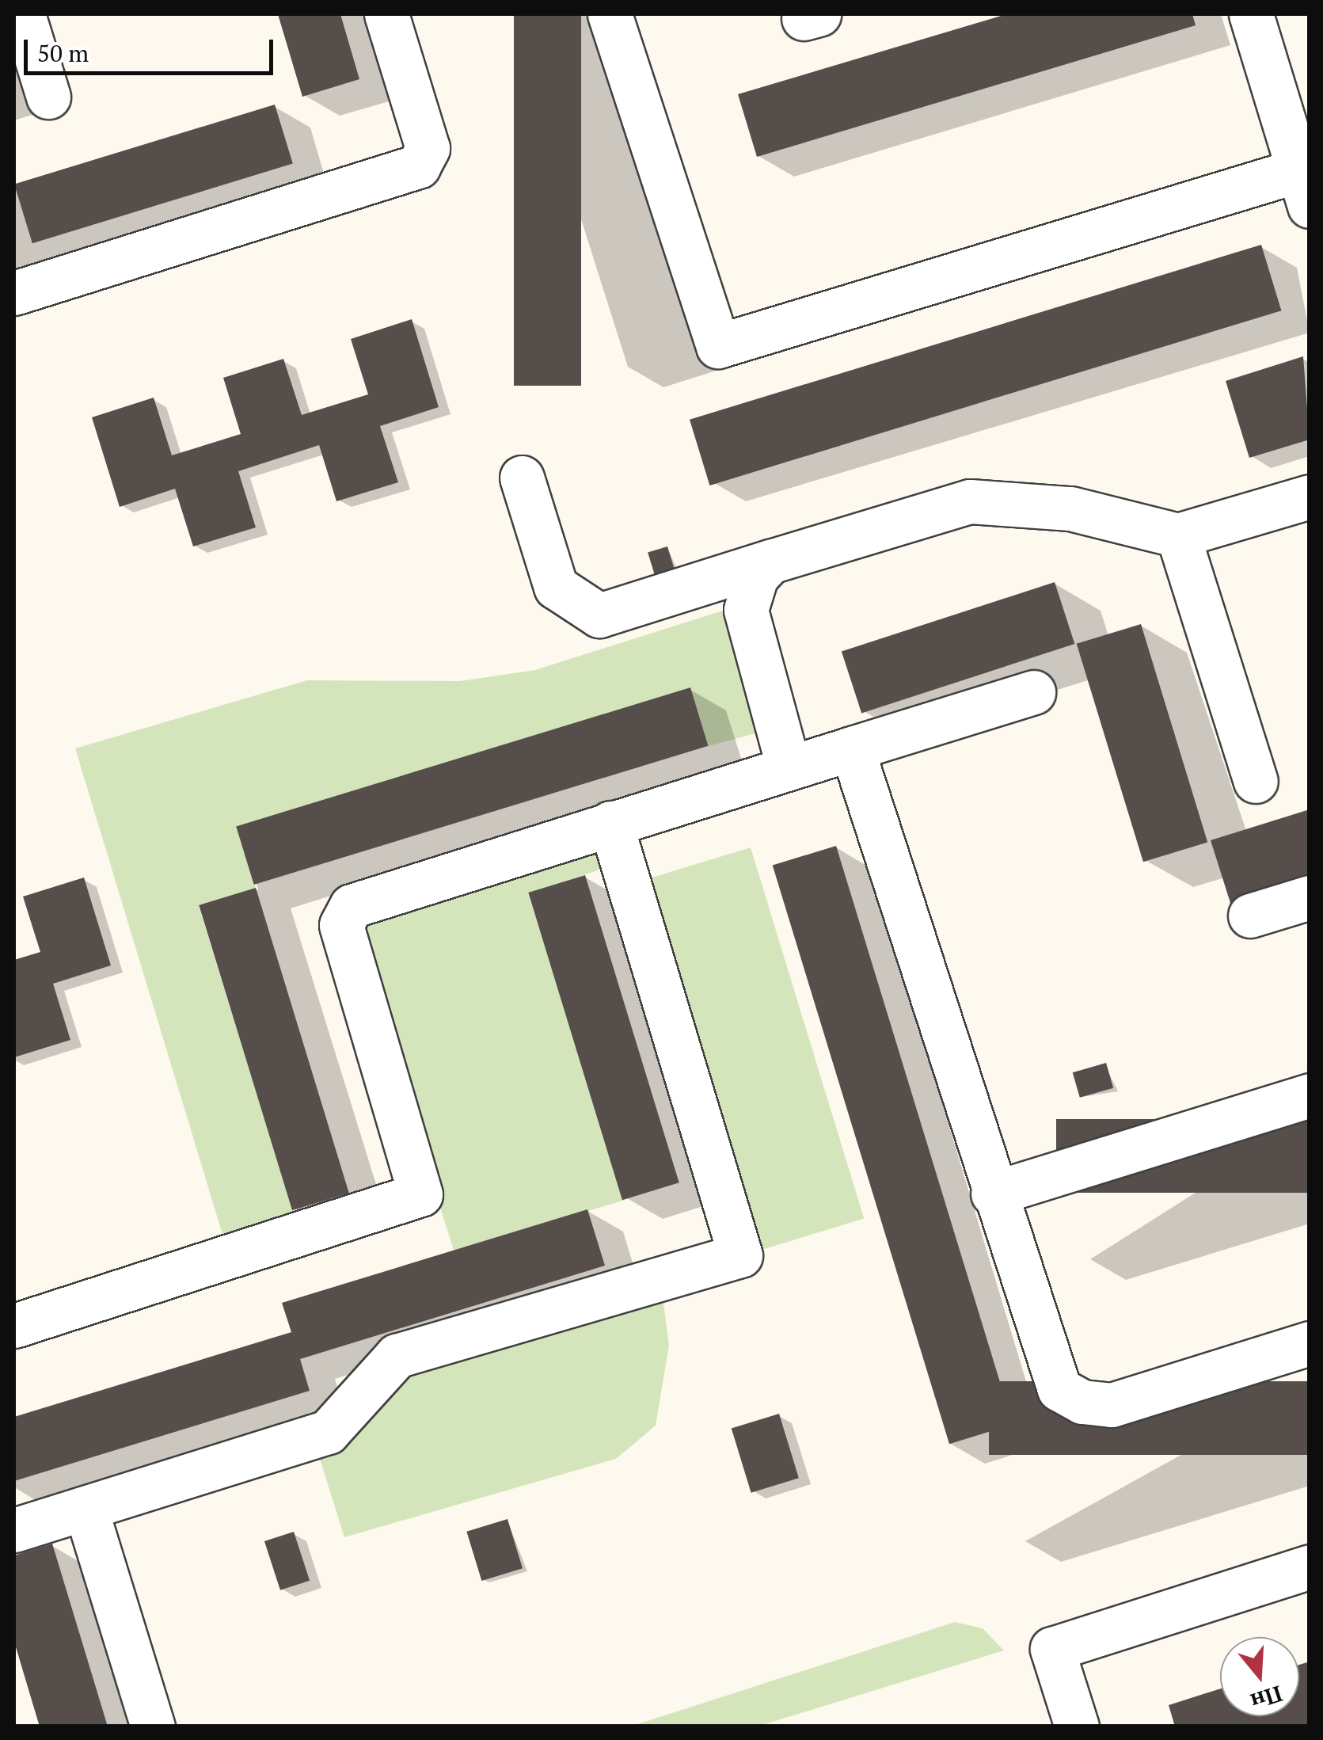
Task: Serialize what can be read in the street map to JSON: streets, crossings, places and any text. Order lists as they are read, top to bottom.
{
  "scale_bar": "50 m",
  "north": "bottom"
}
